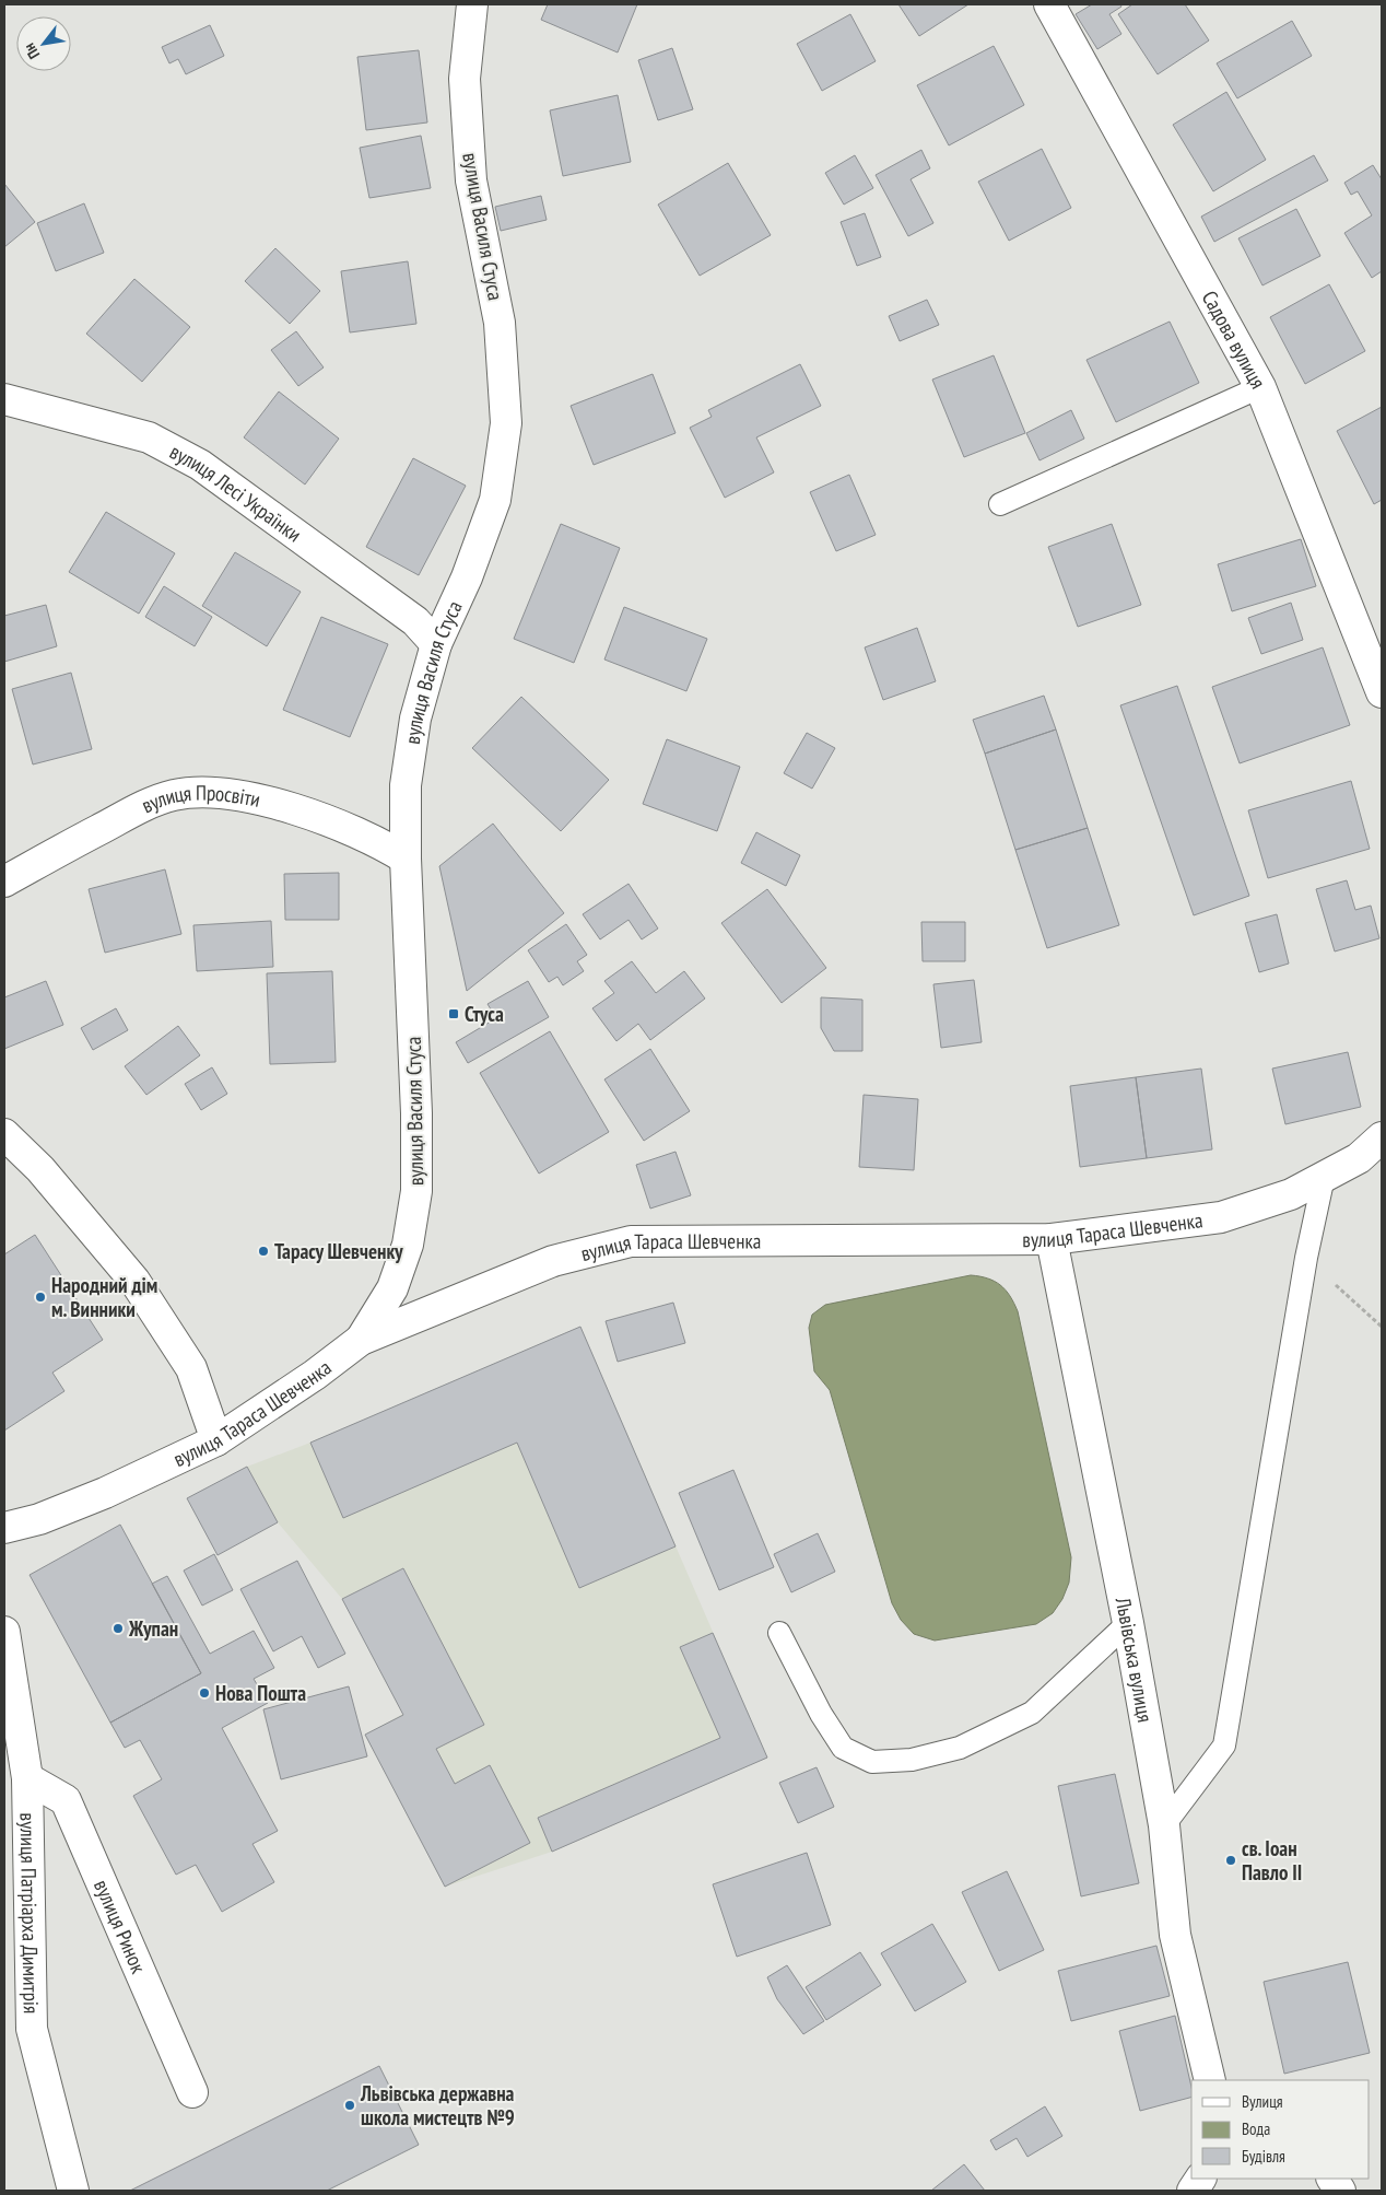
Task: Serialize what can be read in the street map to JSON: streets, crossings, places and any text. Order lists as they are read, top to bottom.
{
  "streets": {
    "street": [
      "вулиця Василя Стуса",
      "Садова вулиця",
      "вулиця Лесі Українки",
      "вулиця Просвіти",
      "вулиця Тараса Шевченка",
      "Львівська вулиця",
      "вулиця Патріарха Димитрія",
      "вулиця Ринок"
    ]
  },
  "crossings": [
    ["вулиця Василя Стуса", "вулиця Лесі Українки"],
    ["вулиця Василя Стуса", "вулиця Просвіти"],
    ["вулиця Василя Стуса", "вулиця Тараса Шевченка"],
    ["вулиця Тараса Шевченка", "Львівська вулиця"],
    ["вулиця Патріарха Димитрія", "вулиця Ринок"]
  ],
  "places": {
    "transit": ["Стуса"],
    "other": [
      "Тарасу Шевченку",
      "Народний дім м. Винники",
      "Жупан",
      "Нова Пошта",
      "св. Іоан Павло ІІ",
      "Львівська державна школа мистецтв №9"
    ]
  },
  "legend": ["Вулиця", "Вода", "Будівля"],
  "north": "bottom left"
}
